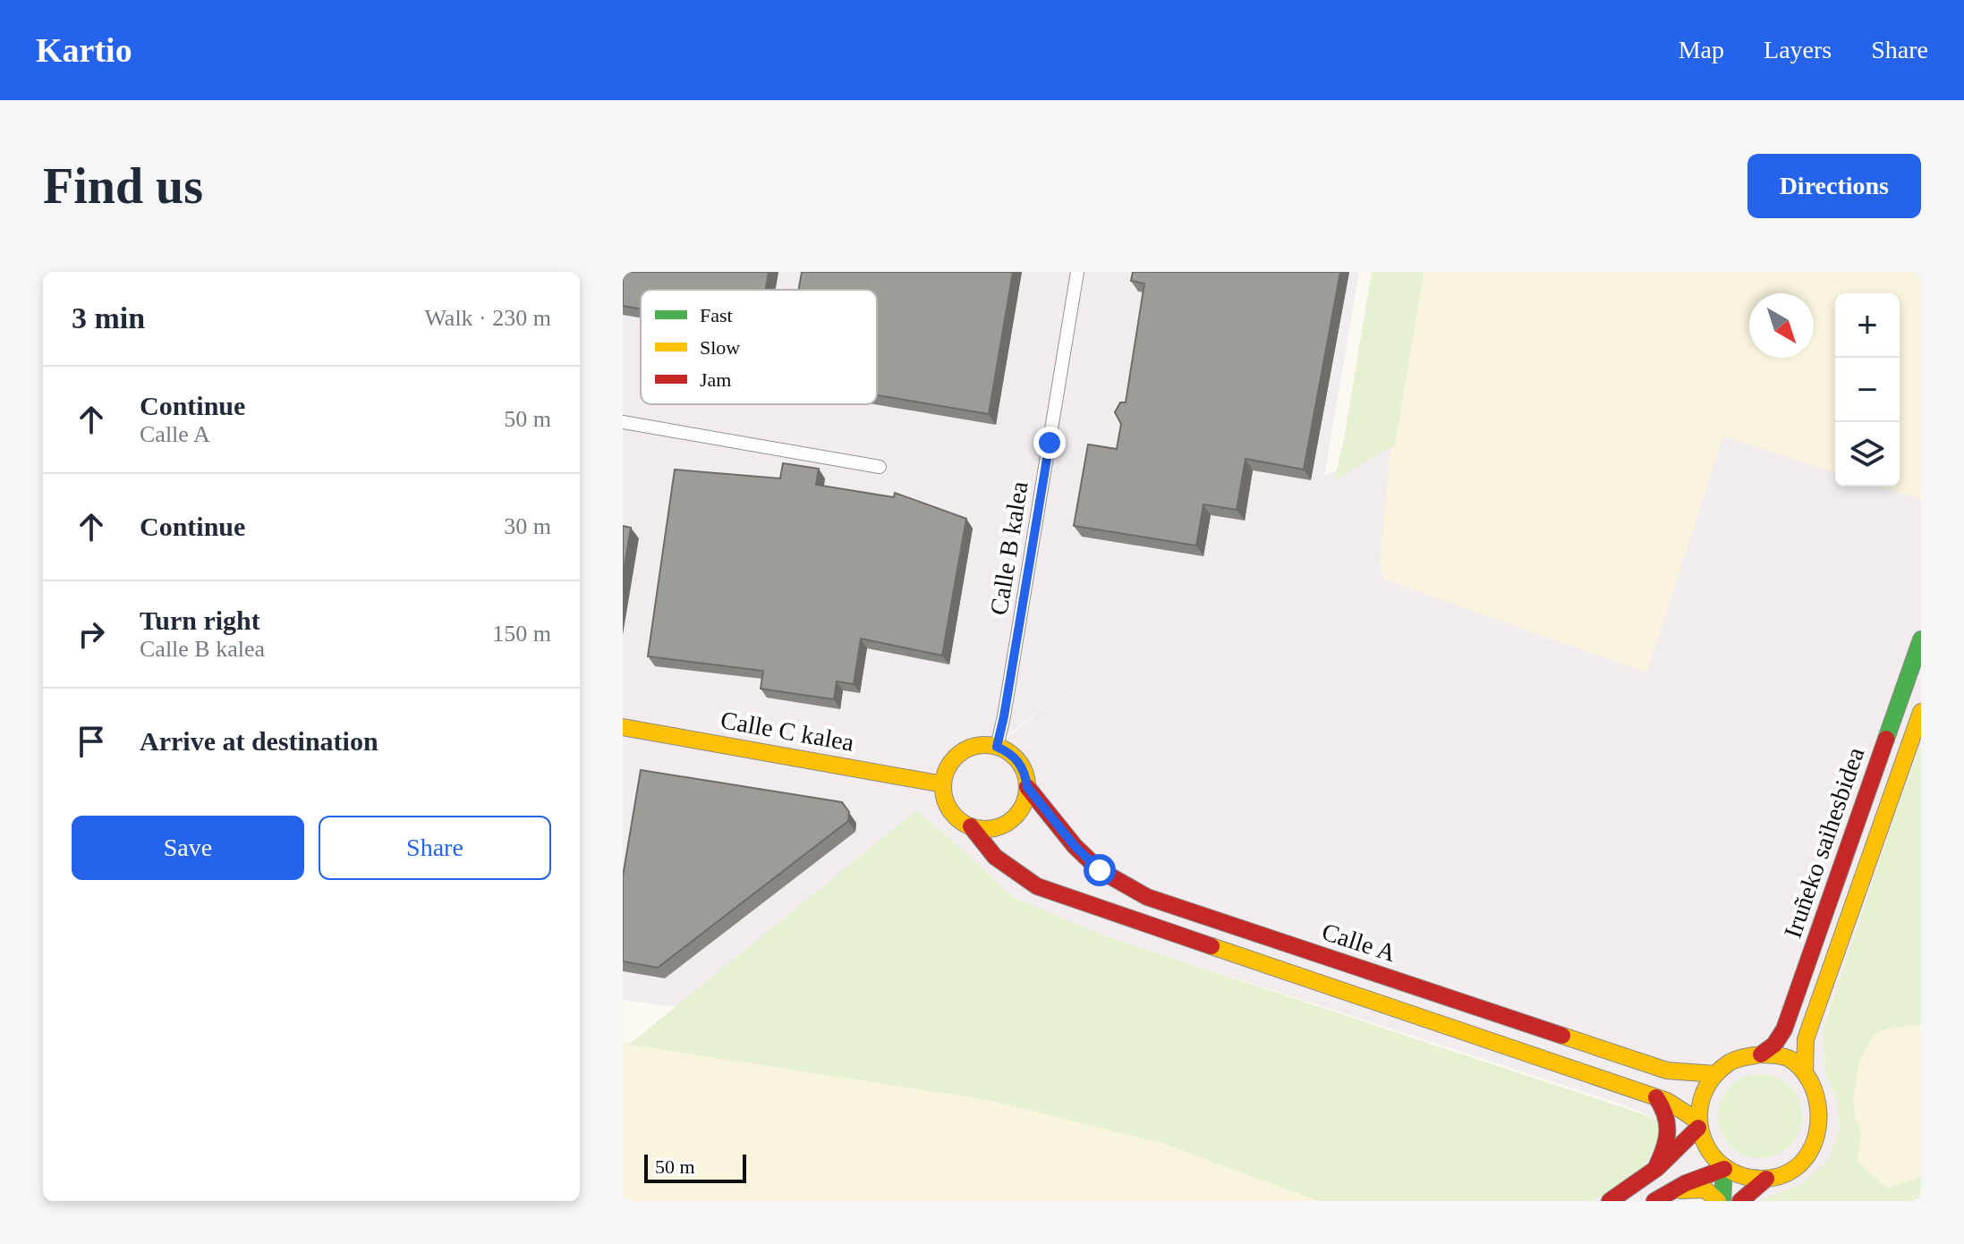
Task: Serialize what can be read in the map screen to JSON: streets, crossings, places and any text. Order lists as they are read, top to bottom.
{
  "streets": {
    "main road": ["Calle C kalea", "Iruñeko saihesbidea", "Calle A"],
    "street": ["Calle B kalea"]
  },
  "crossings": [
    ["Calle B kalea", "Calle C kalea"],
    ["Calle B kalea", "Calle A"],
    ["Calle C kalea", "Calle A"],
    ["Iruñeko saihesbidea", "Calle A"]
  ],
  "legend": ["Fast", "Slow", "Jam"],
  "scale_bar": "50 m",
  "north": "bottom right",
  "page": {
    "header": "Kartio",
    "nav": ["Map", "Layers", "Share"],
    "buttons": [
      "Directions",
      ["Save", "Share"]
    ],
    "title": "Find us",
    "heading": ["3 min", "Walk · 230 m"],
    "map_buttons": ["+", "−"],
    "list": [
      ["Continue", "Calle A", "50 m"],
      ["Continue", "30 m"],
      ["Turn right", "Calle B kalea", "150 m"],
      "Arrive at destination"
    ],
    "scale": "50 m"
  }
}
